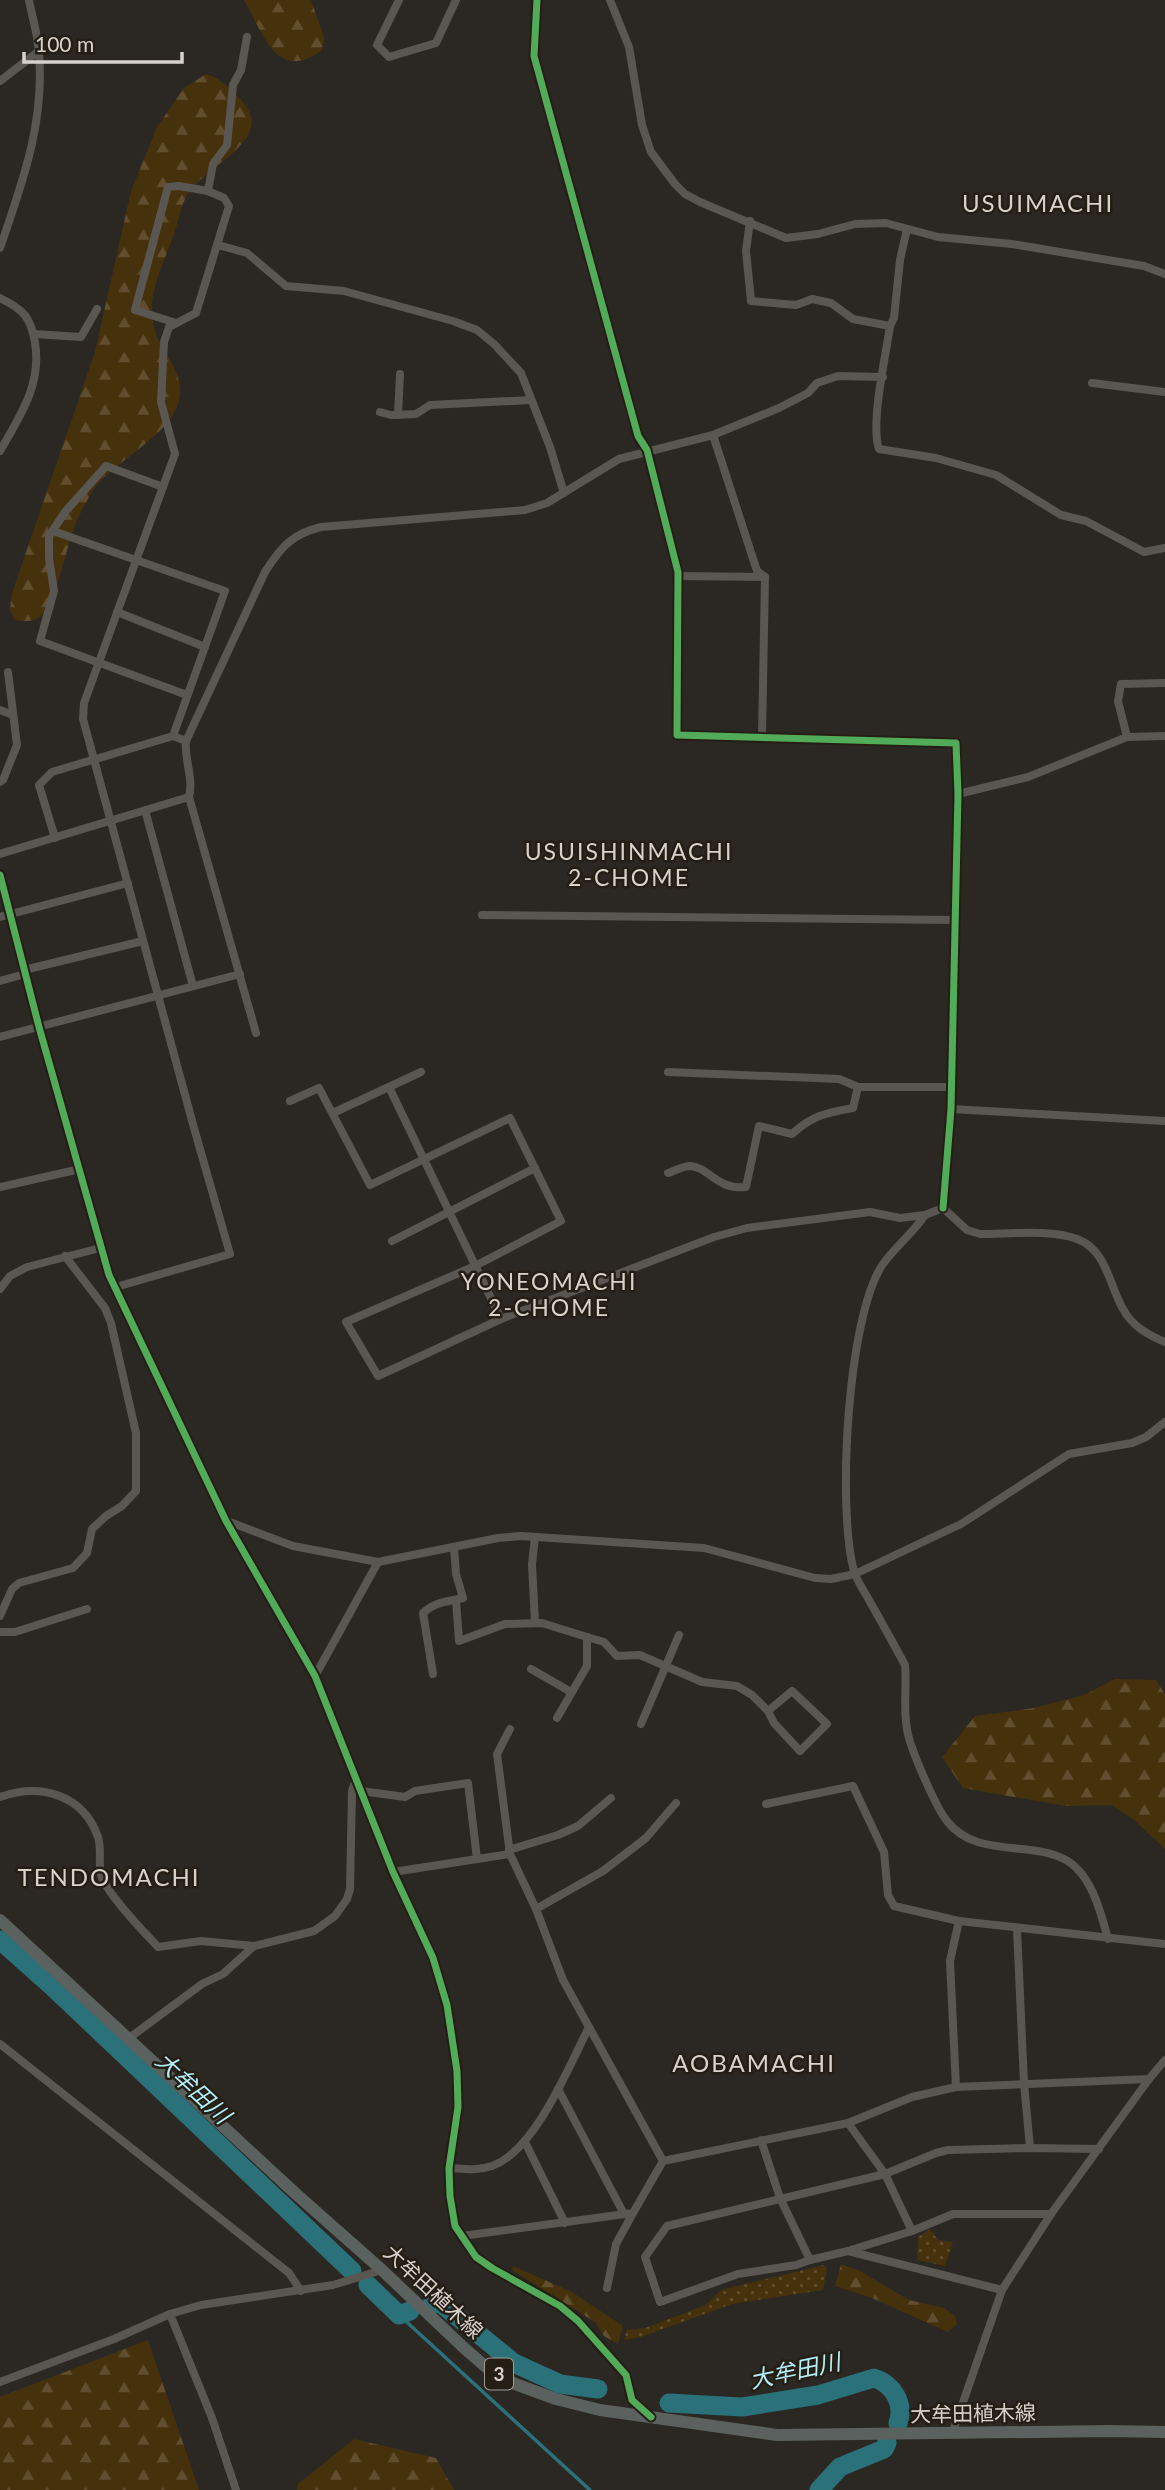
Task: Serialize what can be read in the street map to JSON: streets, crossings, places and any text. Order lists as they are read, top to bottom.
{
  "streets": {
    "main road": ["大牟田植木線", "3"]
  },
  "districts": [
    "USUIMACHI",
    "USUISHINMACHI 2-CHOME",
    "YONEOMACHI 2-CHOME",
    "TENDOMACHI",
    "AOBAMACHI"
  ],
  "water": ["大牟田川"],
  "scale_bar": "100 m"
}
